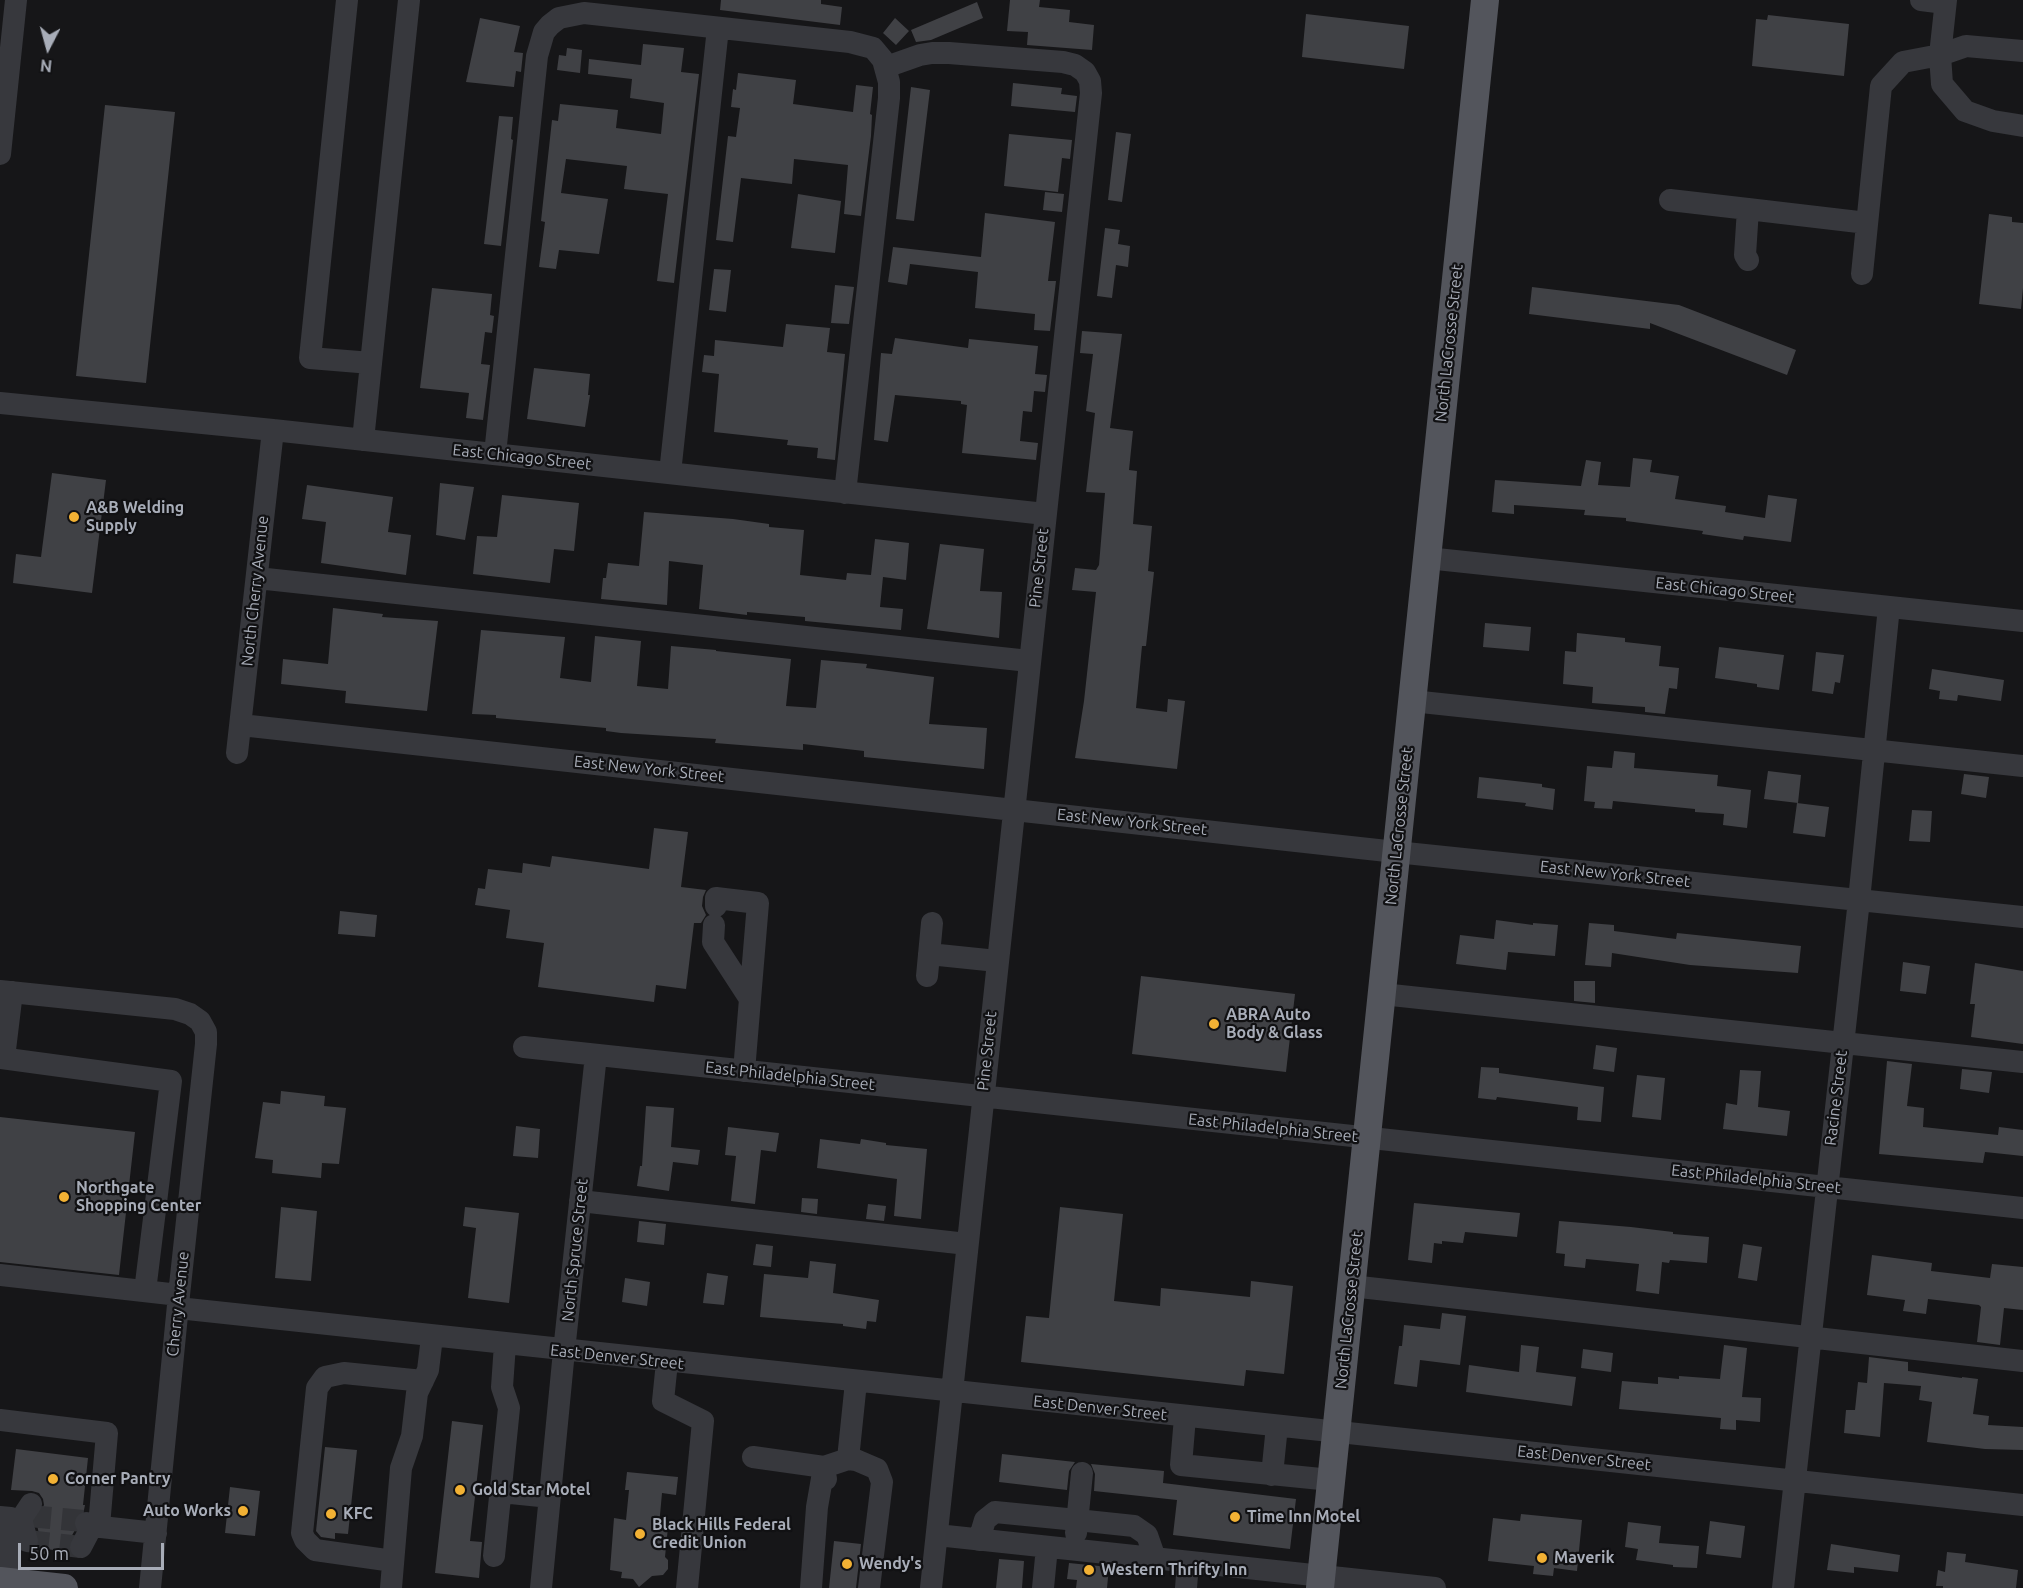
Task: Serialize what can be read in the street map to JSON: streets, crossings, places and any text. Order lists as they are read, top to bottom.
{
  "streets": {
    "main road": ["North LaCrosse Street"],
    "street": [
      "East Chicago Street",
      "Pine Street",
      "North Cherry Avenue",
      "East New York Street",
      "East Philadelphia Street",
      "Racine Street",
      "North Spruce Street",
      "Cherry Avenue",
      "East Denver Street"
    ]
  },
  "crossings": [
    ["North LaCrosse Street", "East Chicago Street"],
    ["North LaCrosse Street", "East New York Street"],
    ["North LaCrosse Street", "East Philadelphia Street"],
    ["North LaCrosse Street", "East Denver Street"],
    ["East Chicago Street", "Pine Street"],
    ["East Chicago Street", "North Cherry Avenue"],
    ["East Chicago Street", "Racine Street"],
    ["Pine Street", "East New York Street"],
    ["Pine Street", "East Philadelphia Street"],
    ["Pine Street", "East Denver Street"],
    ["North Cherry Avenue", "East New York Street"],
    ["East New York Street", "Racine Street"],
    ["East Philadelphia Street", "Racine Street"],
    ["East Philadelphia Street", "North Spruce Street"],
    ["Racine Street", "East Denver Street"],
    ["North Spruce Street", "East Denver Street"],
    ["Cherry Avenue", "East Denver Street"]
  ],
  "places": [
    "A&B Welding Supply",
    "ABRA Auto Body & Glass",
    "Northgate Shopping Center",
    "Corner Pantry",
    "Gold Star Motel",
    "Auto Works",
    "KFC",
    "Time Inn Motel",
    "Black Hills Federal Credit Union",
    "Maverik",
    "Wendy's",
    "Western Thrifty Inn"
  ],
  "scale_bar": "50 m",
  "north": "bottom"
}
